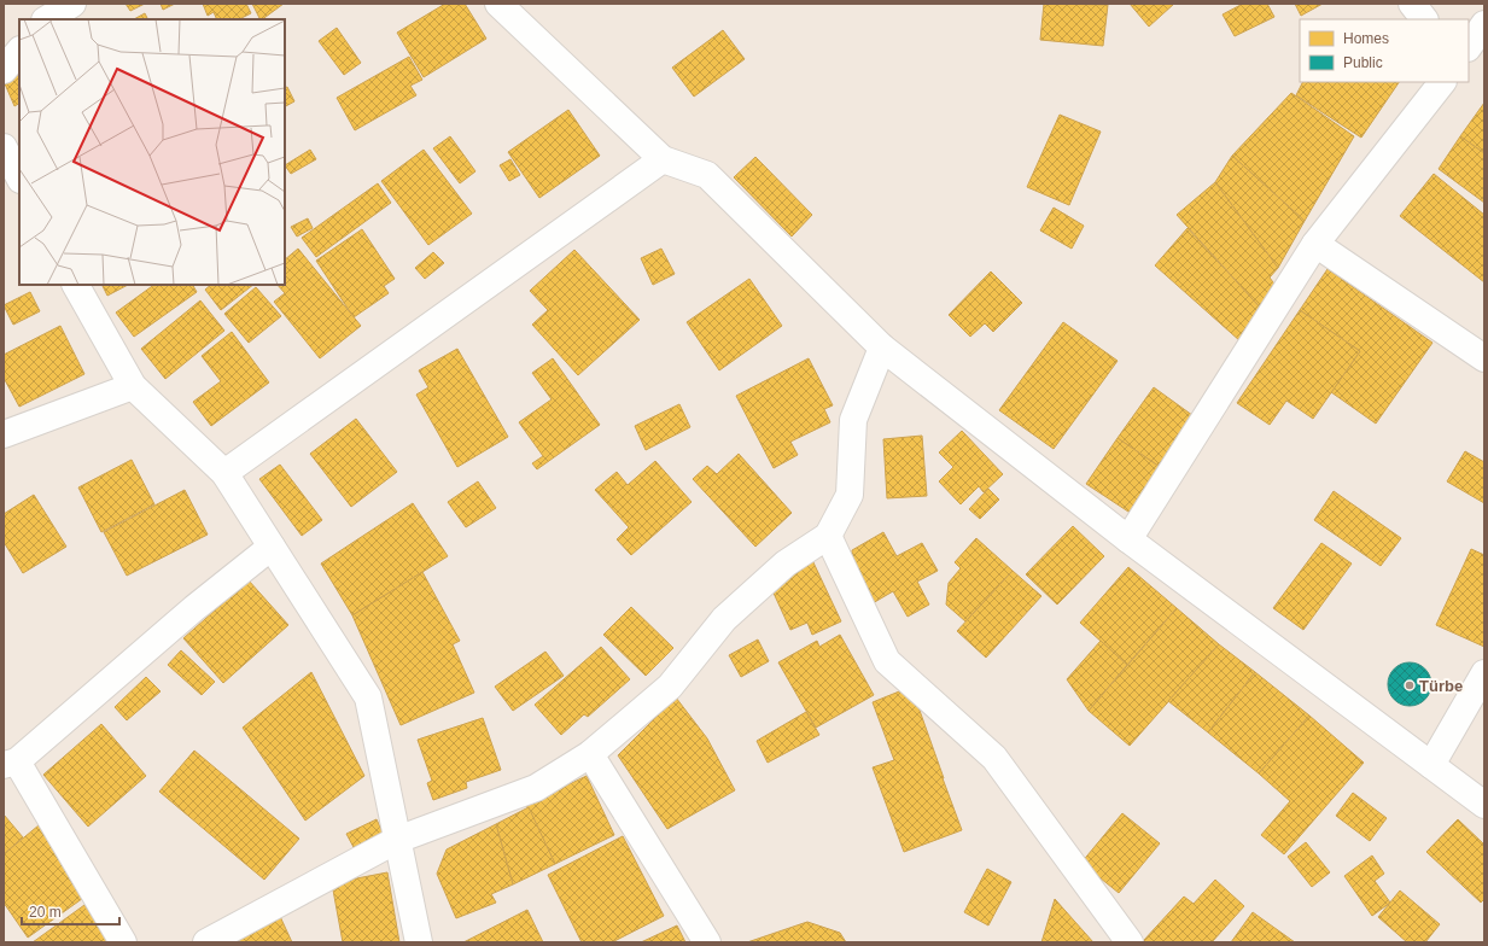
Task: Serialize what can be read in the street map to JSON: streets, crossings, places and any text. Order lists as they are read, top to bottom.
{
  "places": ["Türbe"],
  "legend": ["Homes", "Public"],
  "scale_bar": "20 m"
}
